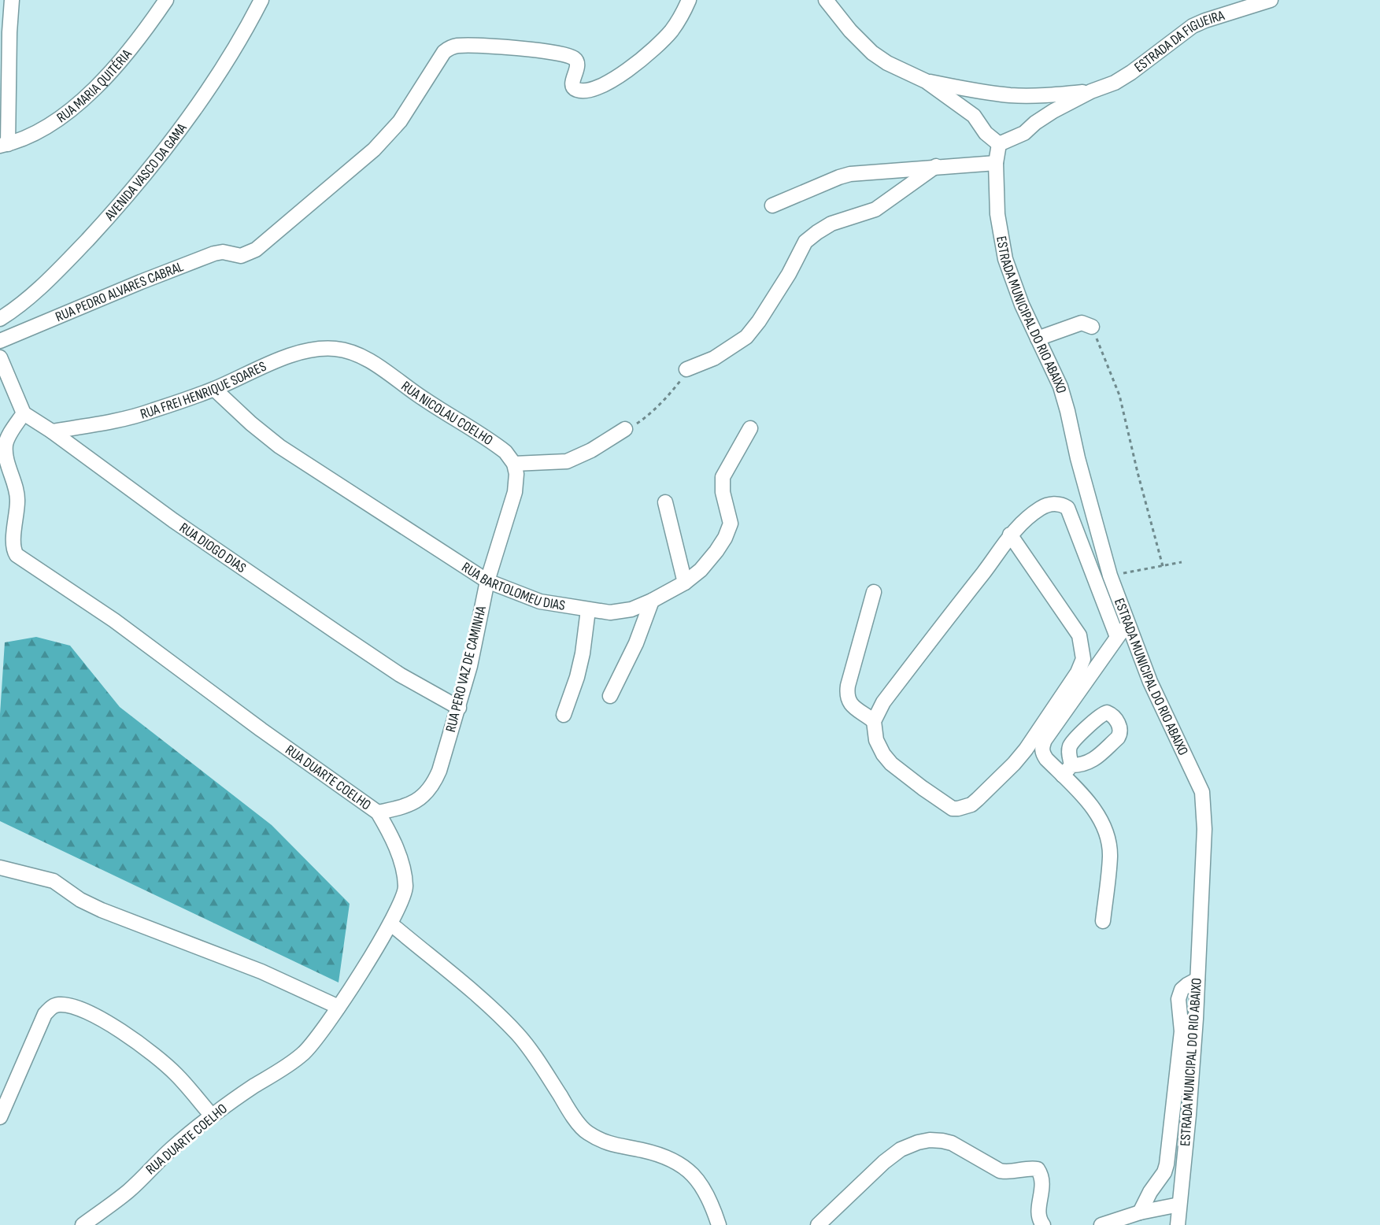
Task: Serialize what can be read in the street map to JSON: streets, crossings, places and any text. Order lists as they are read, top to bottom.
{
  "streets": {
    "street": [
      "ESTRADA DA FIGUEIRA",
      "RUA MARIA QUITÉRIA",
      "AVENIDA VASCO DA GAMA",
      "RUA PEDRO ALVARES CABRAL",
      "ESTRADA MUNICIPAL DO RIO ABAIXO",
      "RUA FREI HENRIQUE SOARES",
      "RUA NICOLAU COELHO",
      "RUA DIOGO DIAS",
      "RUA BARTOLOMEU DIAS",
      "RUA PERO VAZ DE CAMINHA",
      "RUA DUARTE COELHO"
    ]
  },
  "crossings": [
    ["RUA FREI HENRIQUE SOARES", "RUA NICOLAU COELHO"],
    ["RUA FREI HENRIQUE SOARES", "RUA DIOGO DIAS"],
    ["RUA FREI HENRIQUE SOARES", "RUA BARTOLOMEU DIAS"],
    ["RUA NICOLAU COELHO", "RUA PERO VAZ DE CAMINHA"],
    ["RUA DIOGO DIAS", "RUA PERO VAZ DE CAMINHA"],
    ["RUA DIOGO DIAS", "RUA DUARTE COELHO"],
    ["RUA BARTOLOMEU DIAS", "RUA PERO VAZ DE CAMINHA"],
    ["RUA PERO VAZ DE CAMINHA", "RUA DUARTE COELHO"]
  ]
}
